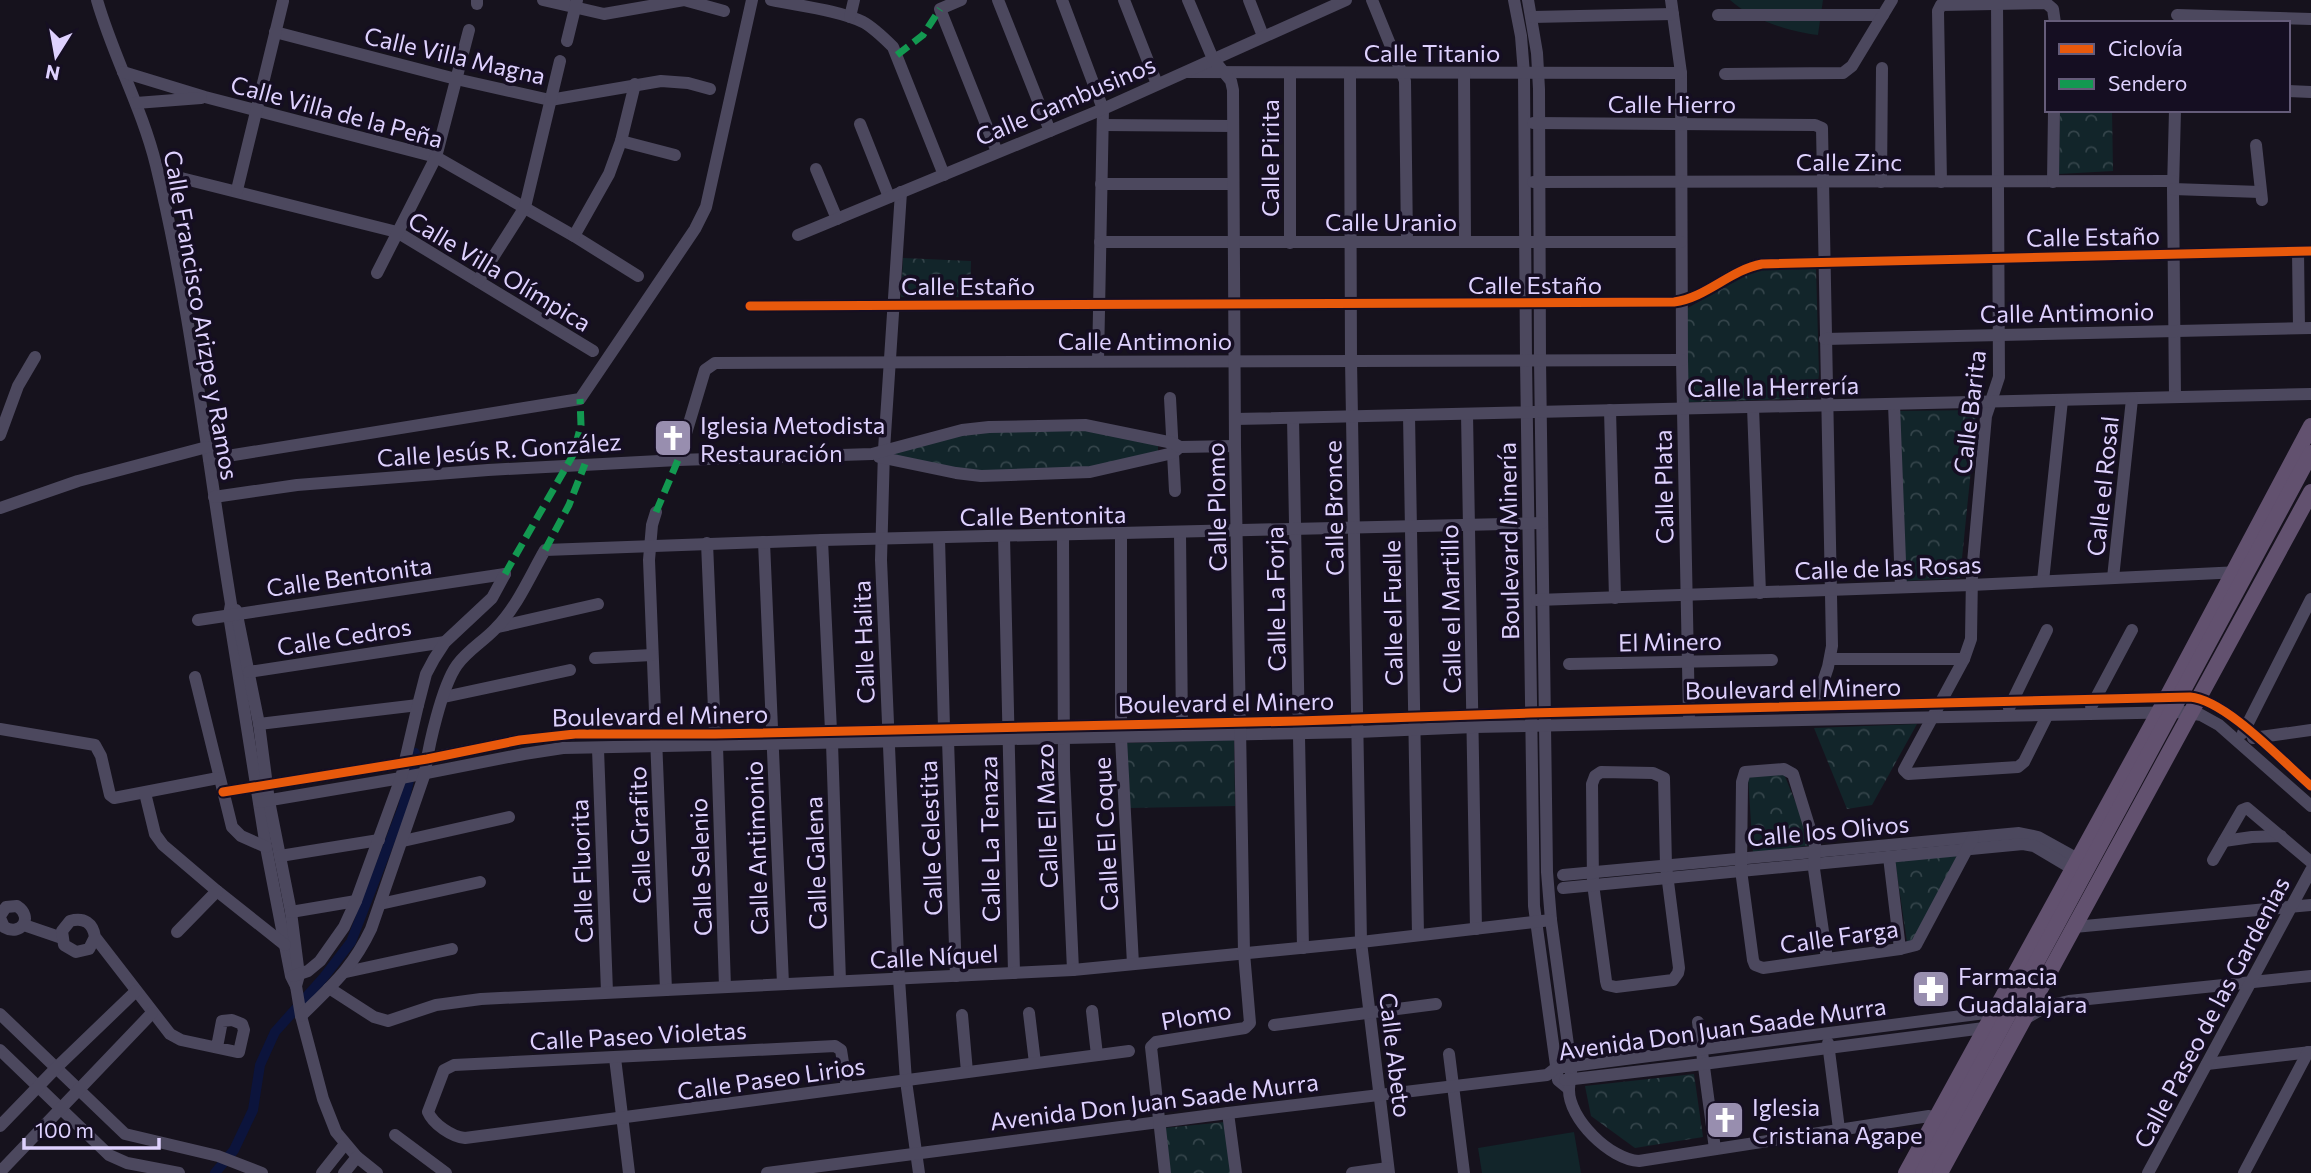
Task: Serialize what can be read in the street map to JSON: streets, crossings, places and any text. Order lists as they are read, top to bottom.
{
  "streets": {
    "street": [
      "Calle Titanio",
      "Calle Villa Magna",
      "Calle Gambusinos",
      "Calle Hierro",
      "Calle Villa de la Peña",
      "Calle Pirita",
      "Calle Zinc",
      "Calle Uranio",
      "Calle Estaño",
      "Calle Villa Olímpica",
      "Calle Antimonio",
      "Calle Francisco Arizpe y Ramos",
      "Calle la Herrería",
      "Calle Barita",
      "Calle Jesús R. González",
      "Calle el Rosal",
      "Calle Plata",
      "Calle Plomo",
      "Calle Bronce",
      "Calle Bentonita",
      "Boulevard Minería",
      "Calle de las Rosas",
      "Calle La Forja",
      "Calle el Martillo",
      "Calle el Fuelle",
      "Calle Cedros",
      "El Minero",
      "Calle Halita",
      "Boulevard el Minero",
      "Calle El Mazo",
      "Calle los Olivos",
      "Calle El Coque",
      "Calle Grafito",
      "Calle Celestita",
      "Calle La Tenaza",
      "Calle Galena",
      "Calle Selenio",
      "Calle Fluorita",
      "Calle Farga",
      "Calle Níquel",
      "Calle Paseo de las Gardenias",
      "Plomo",
      "Avenida Don Juan Saade Murra",
      "Calle Paseo Violetas",
      "Calle Abeto",
      "Calle Paseo Lirios"
    ]
  },
  "crossings": [
    ["Calle Titanio", "Calle Gambusinos"],
    ["Calle Titanio", "Calle Pirita"],
    ["Calle Titanio", "Calle Plata"],
    ["Calle Titanio", "Calle Plomo"],
    ["Calle Titanio", "Calle Bronce"],
    ["Calle Titanio", "Boulevard Minería"],
    ["Calle Gambusinos", "Calle Plomo"],
    ["Calle Gambusinos", "Calle Halita"],
    ["Calle Hierro", "Calle Zinc"],
    ["Calle Hierro", "Calle Plata"],
    ["Calle Hierro", "Boulevard Minería"],
    ["Calle Villa de la Peña", "Calle Francisco Arizpe y Ramos"],
    ["Calle Pirita", "Calle Uranio"],
    ["Calle Zinc", "Calle Barita"],
    ["Calle Zinc", "Calle Plata"],
    ["Calle Zinc", "Boulevard Minería"],
    ["Calle Uranio", "Calle Plata"],
    ["Calle Uranio", "Calle Plomo"],
    ["Calle Uranio", "Calle Bronce"],
    ["Calle Uranio", "Boulevard Minería"],
    ["Calle Estaño", "Calle Barita"],
    ["Calle Estaño", "Calle Plata"],
    ["Calle Estaño", "Calle Plomo"],
    ["Calle Estaño", "Calle Bronce"],
    ["Calle Estaño", "Boulevard Minería"],
    ["Calle Estaño", "Calle Halita"],
    ["Calle Antimonio", "Calle Barita"],
    ["Calle Antimonio", "Calle Jesús R. González"],
    ["Calle Antimonio", "Calle Plata"],
    ["Calle Antimonio", "Calle Plomo"],
    ["Calle Antimonio", "Calle Bronce"],
    ["Calle Antimonio", "Calle Bentonita"],
    ["Calle Antimonio", "Boulevard Minería"],
    ["Calle Antimonio", "Calle Halita"],
    ["Calle Antimonio", "Boulevard el Minero"],
    ["Calle Antimonio", "Calle Níquel"],
    ["Calle Francisco Arizpe y Ramos", "Calle Jesús R. González"],
    ["Calle Francisco Arizpe y Ramos", "Calle Bentonita"],
    ["Calle Francisco Arizpe y Ramos", "Calle Cedros"],
    ["Calle Francisco Arizpe y Ramos", "Boulevard el Minero"],
    ["Calle la Herrería", "Calle Barita"],
    ["Calle la Herrería", "Calle el Rosal"],
    ["Calle la Herrería", "Calle Plata"],
    ["Calle la Herrería", "Calle Plomo"],
    ["Calle la Herrería", "Calle Bronce"],
    ["Calle la Herrería", "Boulevard Minería"],
    ["Calle la Herrería", "Calle La Forja"],
    ["Calle la Herrería", "Calle el Martillo"],
    ["Calle la Herrería", "Calle el Fuelle"],
    ["Calle Barita", "Calle de las Rosas"],
    ["Calle Barita", "Boulevard el Minero"],
    ["Calle Jesús R. González", "Calle Plomo"],
    ["Calle Jesús R. González", "Calle Halita"],
    ["Calle el Rosal", "Calle de las Rosas"],
    ["Calle Plata", "Calle de las Rosas"],
    ["Calle Plata", "El Minero"],
    ["Calle Plata", "Boulevard el Minero"],
    ["Calle Plomo", "Calle Bentonita"],
    ["Calle Plomo", "Boulevard el Minero"],
    ["Calle Plomo", "Calle Níquel"],
    ["Calle Plomo", "Plomo"],
    ["Calle Bronce", "Calle Bentonita"],
    ["Calle Bronce", "Boulevard el Minero"],
    ["Calle Bronce", "Calle Níquel"],
    ["Calle Bronce", "Calle Abeto"],
    ["Calle Bentonita", "Boulevard Minería"],
    ["Calle Bentonita", "Calle La Forja"],
    ["Calle Bentonita", "Calle el Martillo"],
    ["Calle Bentonita", "Calle el Fuelle"],
    ["Calle Bentonita", "Calle Cedros"],
    ["Calle Bentonita", "Calle Halita"],
    ["Calle Bentonita", "Calle El Mazo"],
    ["Calle Bentonita", "Calle El Coque"],
    ["Calle Bentonita", "Calle Grafito"],
    ["Calle Bentonita", "Calle Celestita"],
    ["Calle Bentonita", "Calle La Tenaza"],
    ["Calle Bentonita", "Calle Galena"],
    ["Calle Bentonita", "Calle Selenio"],
    ["Boulevard Minería", "Calle de las Rosas"],
    ["Boulevard Minería", "Boulevard el Minero"],
    ["Boulevard Minería", "Calle Níquel"],
    ["Boulevard Minería", "Avenida Don Juan Saade Murra"],
    ["Calle La Forja", "Boulevard el Minero"],
    ["Calle La Forja", "Calle Níquel"],
    ["Calle el Martillo", "Boulevard el Minero"],
    ["Calle el Martillo", "Calle Níquel"],
    ["Calle el Fuelle", "Boulevard el Minero"],
    ["Calle el Fuelle", "Calle Níquel"],
    ["Calle Halita", "Boulevard el Minero"],
    ["Calle Halita", "Calle Níquel"],
    ["Calle Halita", "Avenida Don Juan Saade Murra"],
    ["Calle Halita", "Calle Paseo Lirios"],
    ["Boulevard el Minero", "Calle El Mazo"],
    ["Boulevard el Minero", "Calle El Coque"],
    ["Boulevard el Minero", "Calle Grafito"],
    ["Boulevard el Minero", "Calle Celestita"],
    ["Boulevard el Minero", "Calle La Tenaza"],
    ["Boulevard el Minero", "Calle Galena"],
    ["Boulevard el Minero", "Calle Selenio"],
    ["Boulevard el Minero", "Calle Fluorita"],
    ["Calle El Mazo", "Calle Níquel"],
    ["Calle los Olivos", "Calle Farga"],
    ["Calle El Coque", "Calle Níquel"],
    ["Calle Grafito", "Calle Níquel"],
    ["Calle Celestita", "Calle Níquel"],
    ["Calle La Tenaza", "Calle Níquel"],
    ["Calle Galena", "Calle Níquel"],
    ["Calle Selenio", "Calle Níquel"],
    ["Calle Fluorita", "Calle Níquel"],
    ["Calle Níquel", "Calle Abeto"],
    ["Plomo", "Avenida Don Juan Saade Murra"],
    ["Avenida Don Juan Saade Murra", "Calle Abeto"],
    ["Calle Paseo Violetas", "Calle Paseo Lirios"]
  ],
  "places": {
    "church": ["Iglesia Metodista Restauración", "Iglesia Cristiana Agape"],
    "pharmacy": ["Farmacia Guadalajara"]
  },
  "legend": ["Ciclovía", "Sendero"],
  "scale_bar": "100 m",
  "north": "bottom"
}
